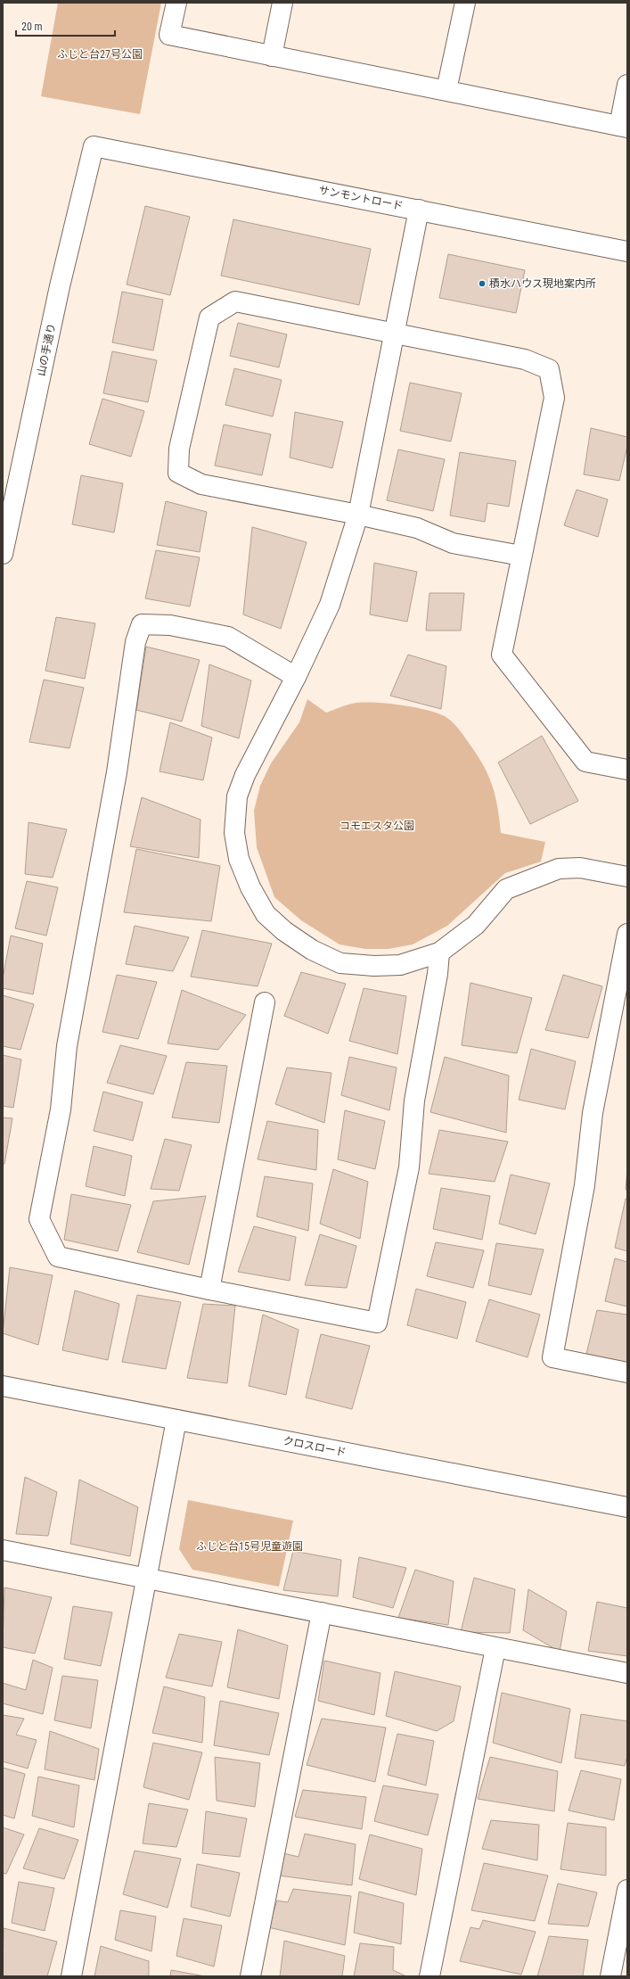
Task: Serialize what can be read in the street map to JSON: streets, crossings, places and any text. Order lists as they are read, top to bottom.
{
  "streets": {
    "street": ["サンモントロード", "山の手通り", "クロスロード"]
  },
  "crossings": [
    ["サンモントロード", "山の手通り"]
  ],
  "parks": ["ふじと台27号公園", "コモエスタ公園", "ふじと台15号児童遊園"],
  "places": ["積水ハウス現地案内所"],
  "scale_bar": "20 m"
}
